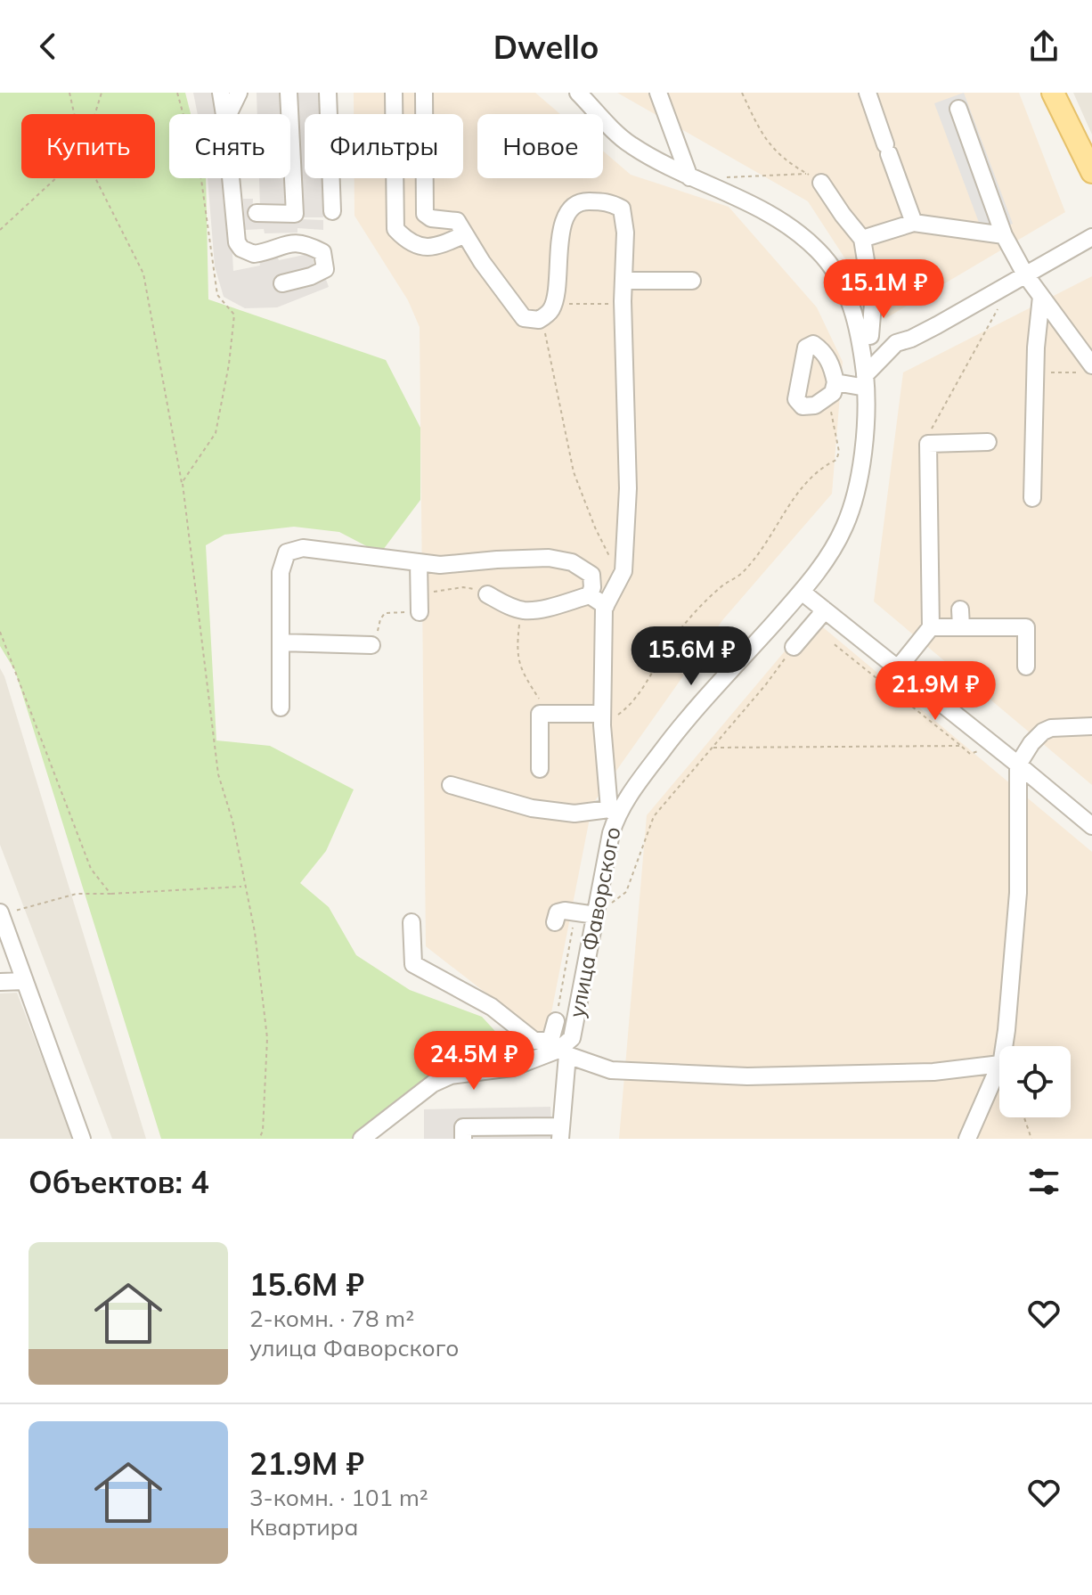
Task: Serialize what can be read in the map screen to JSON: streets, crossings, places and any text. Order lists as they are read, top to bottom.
{
  "streets": {
    "street": ["улица Фаворского"]
  },
  "page": {
    "header": "Dwello",
    "chip": [
      "Купить",
      "Снять",
      "Фильтры",
      "Новое"
    ],
    "price": [
      "15.1M ₽",
      "15.6M ₽",
      "21.9M ₽",
      "24.5M ₽"
    ],
    "heading": "Объектов: 4",
    "list": [
      {
        "name": "15.6M ₽",
        "note": "2-комн. · 78 m² · улица Фаворского"
      },
      {
        "name": "21.9M ₽",
        "note": "3-комн. · 101 m² · Квартира"
      }
    ]
  }
}
